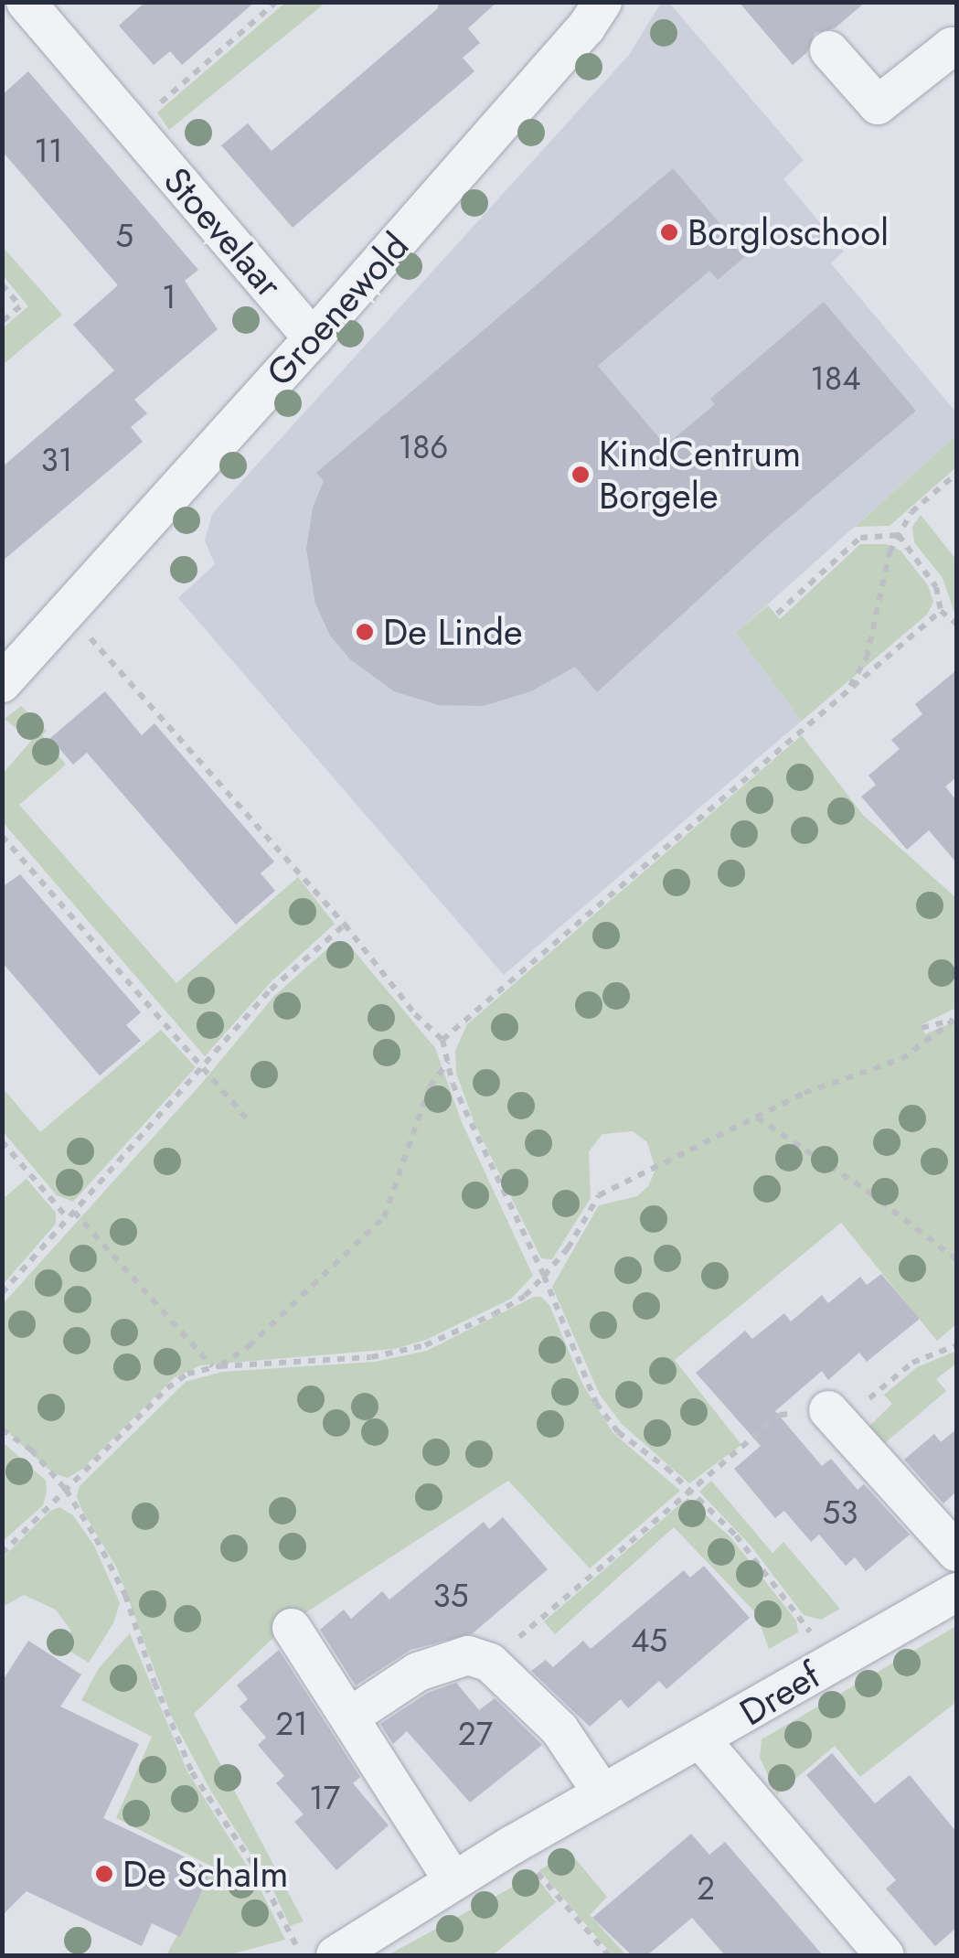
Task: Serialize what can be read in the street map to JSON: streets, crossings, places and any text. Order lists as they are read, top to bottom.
{
  "streets": {
    "street": ["Stoevelaar", "Groenewold", "Dreef"]
  },
  "crossings": [
    ["Stoevelaar", "Groenewold"]
  ],
  "places": [
    "Borgloschool",
    "KindCentrum Borgele",
    "De Linde",
    "De Schalm"
  ],
  "house_numbers": [
    "11",
    "5",
    "1",
    "184",
    "186",
    "31",
    "53",
    "35",
    "45",
    "21",
    "27",
    "17",
    "2"
  ]
}
